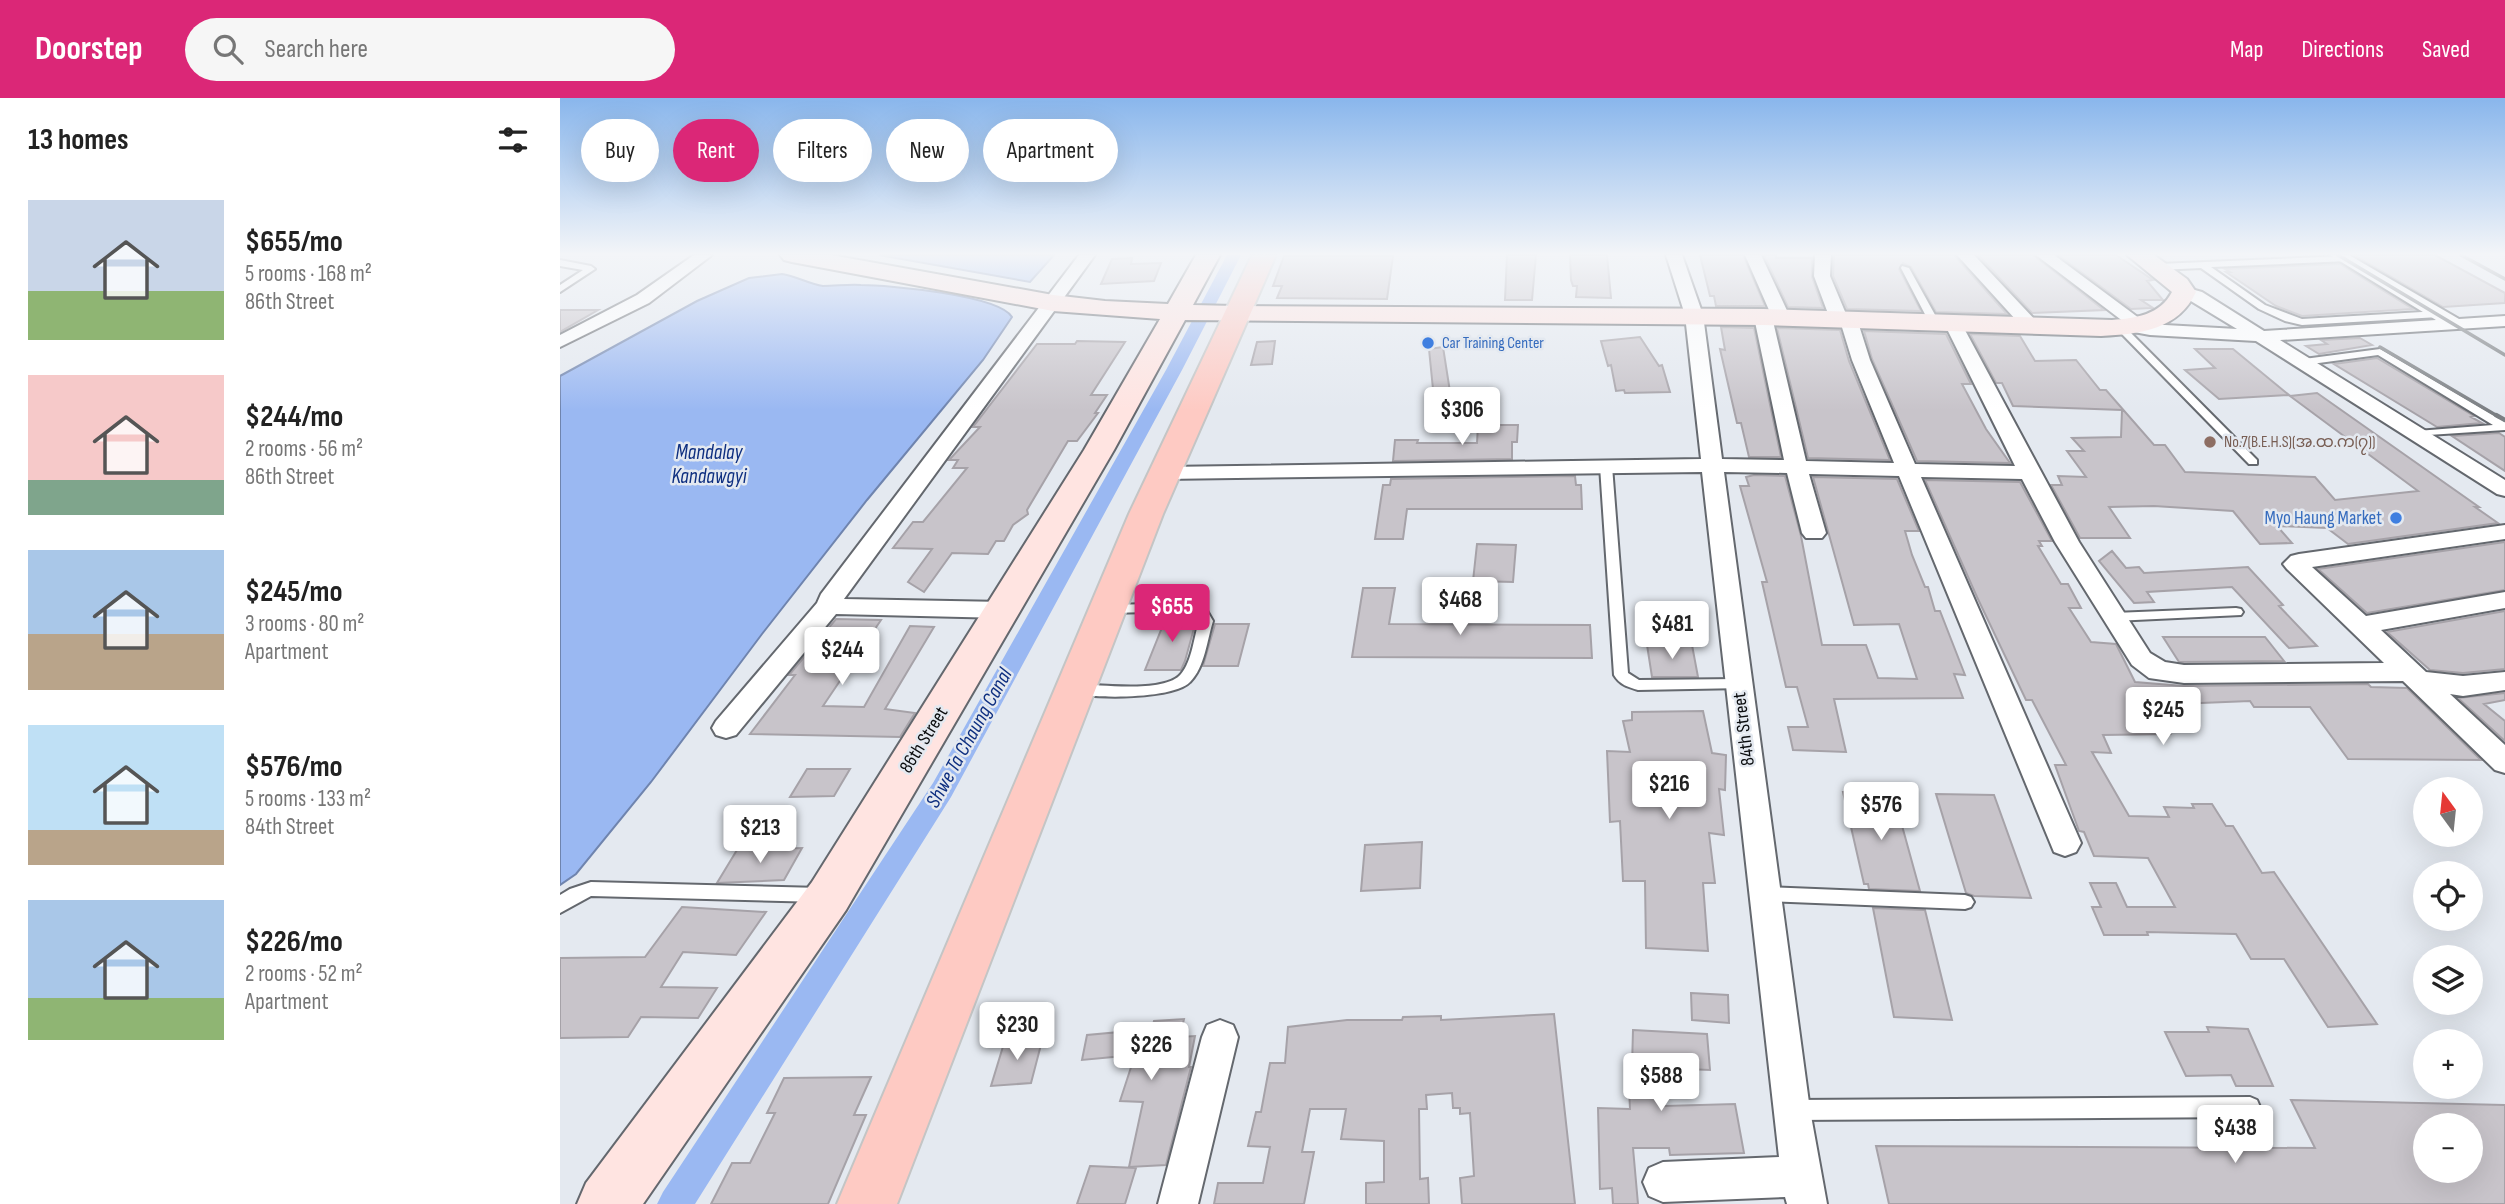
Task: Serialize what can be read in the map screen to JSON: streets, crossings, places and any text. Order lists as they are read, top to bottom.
{
  "streets": {
    "street": ["84th Street", "86th Street"]
  },
  "water": ["Mandalay Kandawgyi", "Shwe Ta Chaung Canal"],
  "places": ["Car Training Center", "No.7(B.E.H.S)(အ.ထ.က(၇))", "Myo Haung Market"],
  "north": "top",
  "page": {
    "header": "Doorstep",
    "search": "Search here",
    "nav": ["Map", "Directions", "Saved"],
    "heading": "13 homes",
    "chip": [
      "Buy",
      "Rent",
      "Filters",
      "New",
      "Apartment"
    ],
    "list": [
      {
        "name": "$655/mo",
        "note": "5 rooms · 168 m² · 86th Street"
      },
      {
        "name": "$244/mo",
        "note": "2 rooms · 56 m² · 86th Street"
      },
      {
        "name": "$245/mo",
        "note": "3 rooms · 80 m² · Apartment"
      },
      {
        "name": "$576/mo",
        "note": "5 rooms · 133 m² · 84th Street"
      },
      {
        "name": "$226/mo",
        "note": "2 rooms · 52 m² · Apartment"
      }
    ],
    "price": [
      "$306",
      "$468",
      "$655",
      "$481",
      "$244",
      "$245",
      "$216",
      "$576",
      "$213",
      "$230",
      "$226",
      "$588",
      "$438"
    ],
    "map_buttons": ["+", "−"]
  }
}
